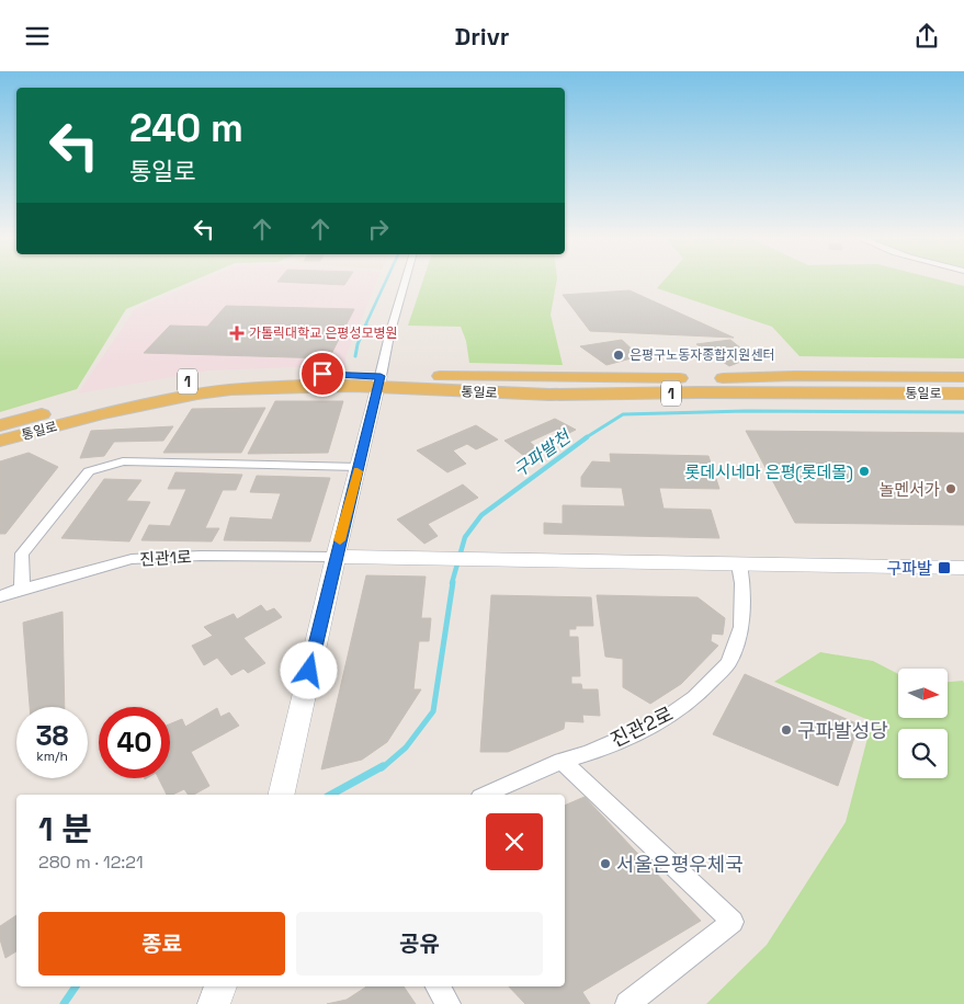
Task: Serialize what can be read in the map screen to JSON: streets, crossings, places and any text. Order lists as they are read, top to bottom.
{
  "streets": {
    "main road": ["1", "통일로"],
    "street": ["진관1로", "진관2로"]
  },
  "water": ["구파발천"],
  "places": {
    "health": ["가톨릭대학교 은평성모병원"],
    "other": [
      "은평구노동자종합지원센터",
      "롯데시네마 은평(롯데몰)",
      "놀멘서가",
      "구파발성당",
      "서울은평우체국"
    ],
    "transit": ["구파발"]
  },
  "north": "right",
  "page": {
    "header": "Drivr",
    "turn": ["240 m", "통일로"],
    "speed": "38 km/h",
    "limit": "40",
    "heading": ["1 분", "280 m · 12:21"],
    "buttons": ["종료", "공유"]
  }
}
